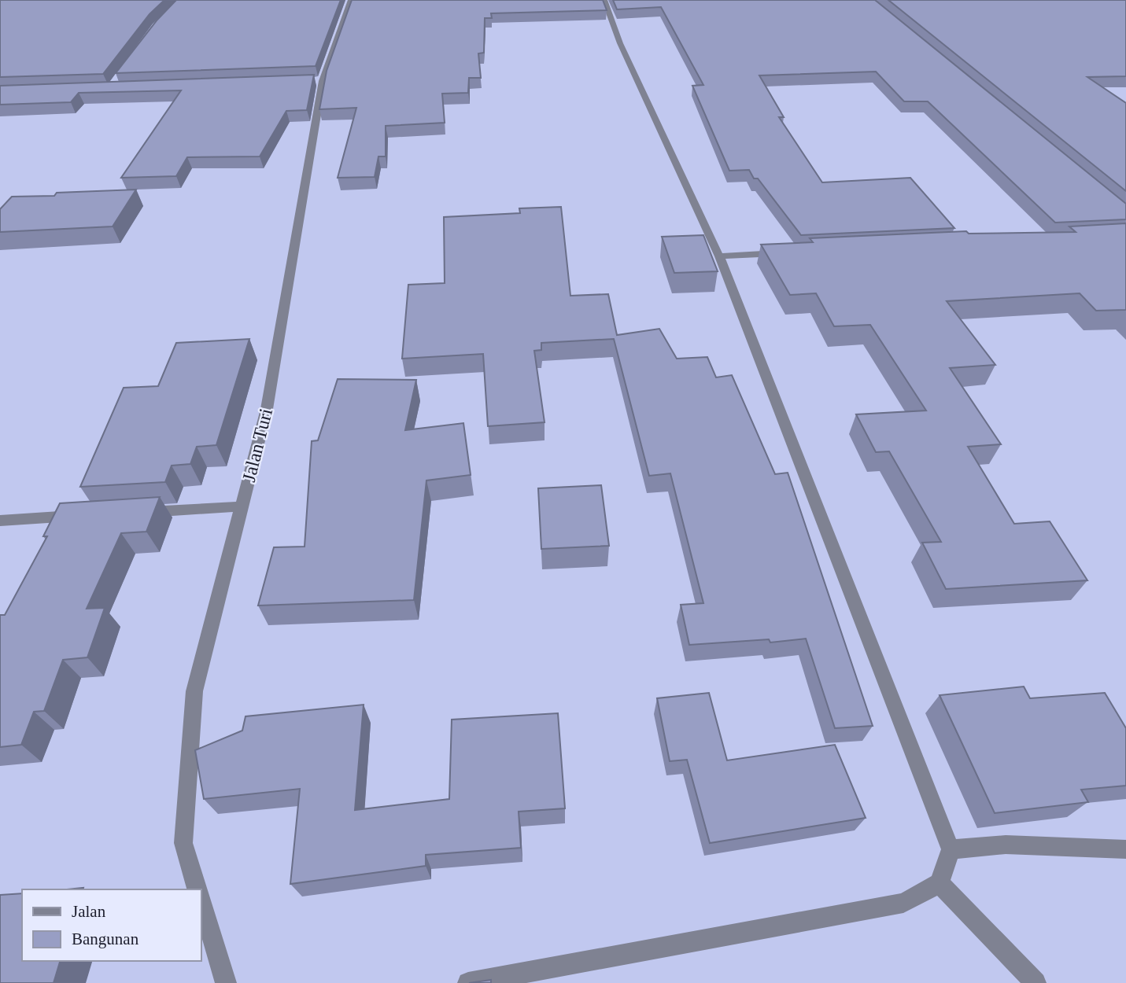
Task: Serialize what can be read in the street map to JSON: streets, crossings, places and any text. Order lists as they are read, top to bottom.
{
  "streets": {
    "street": ["Jalan Turi"]
  },
  "legend": ["Jalan", "Bangunan"]
}
